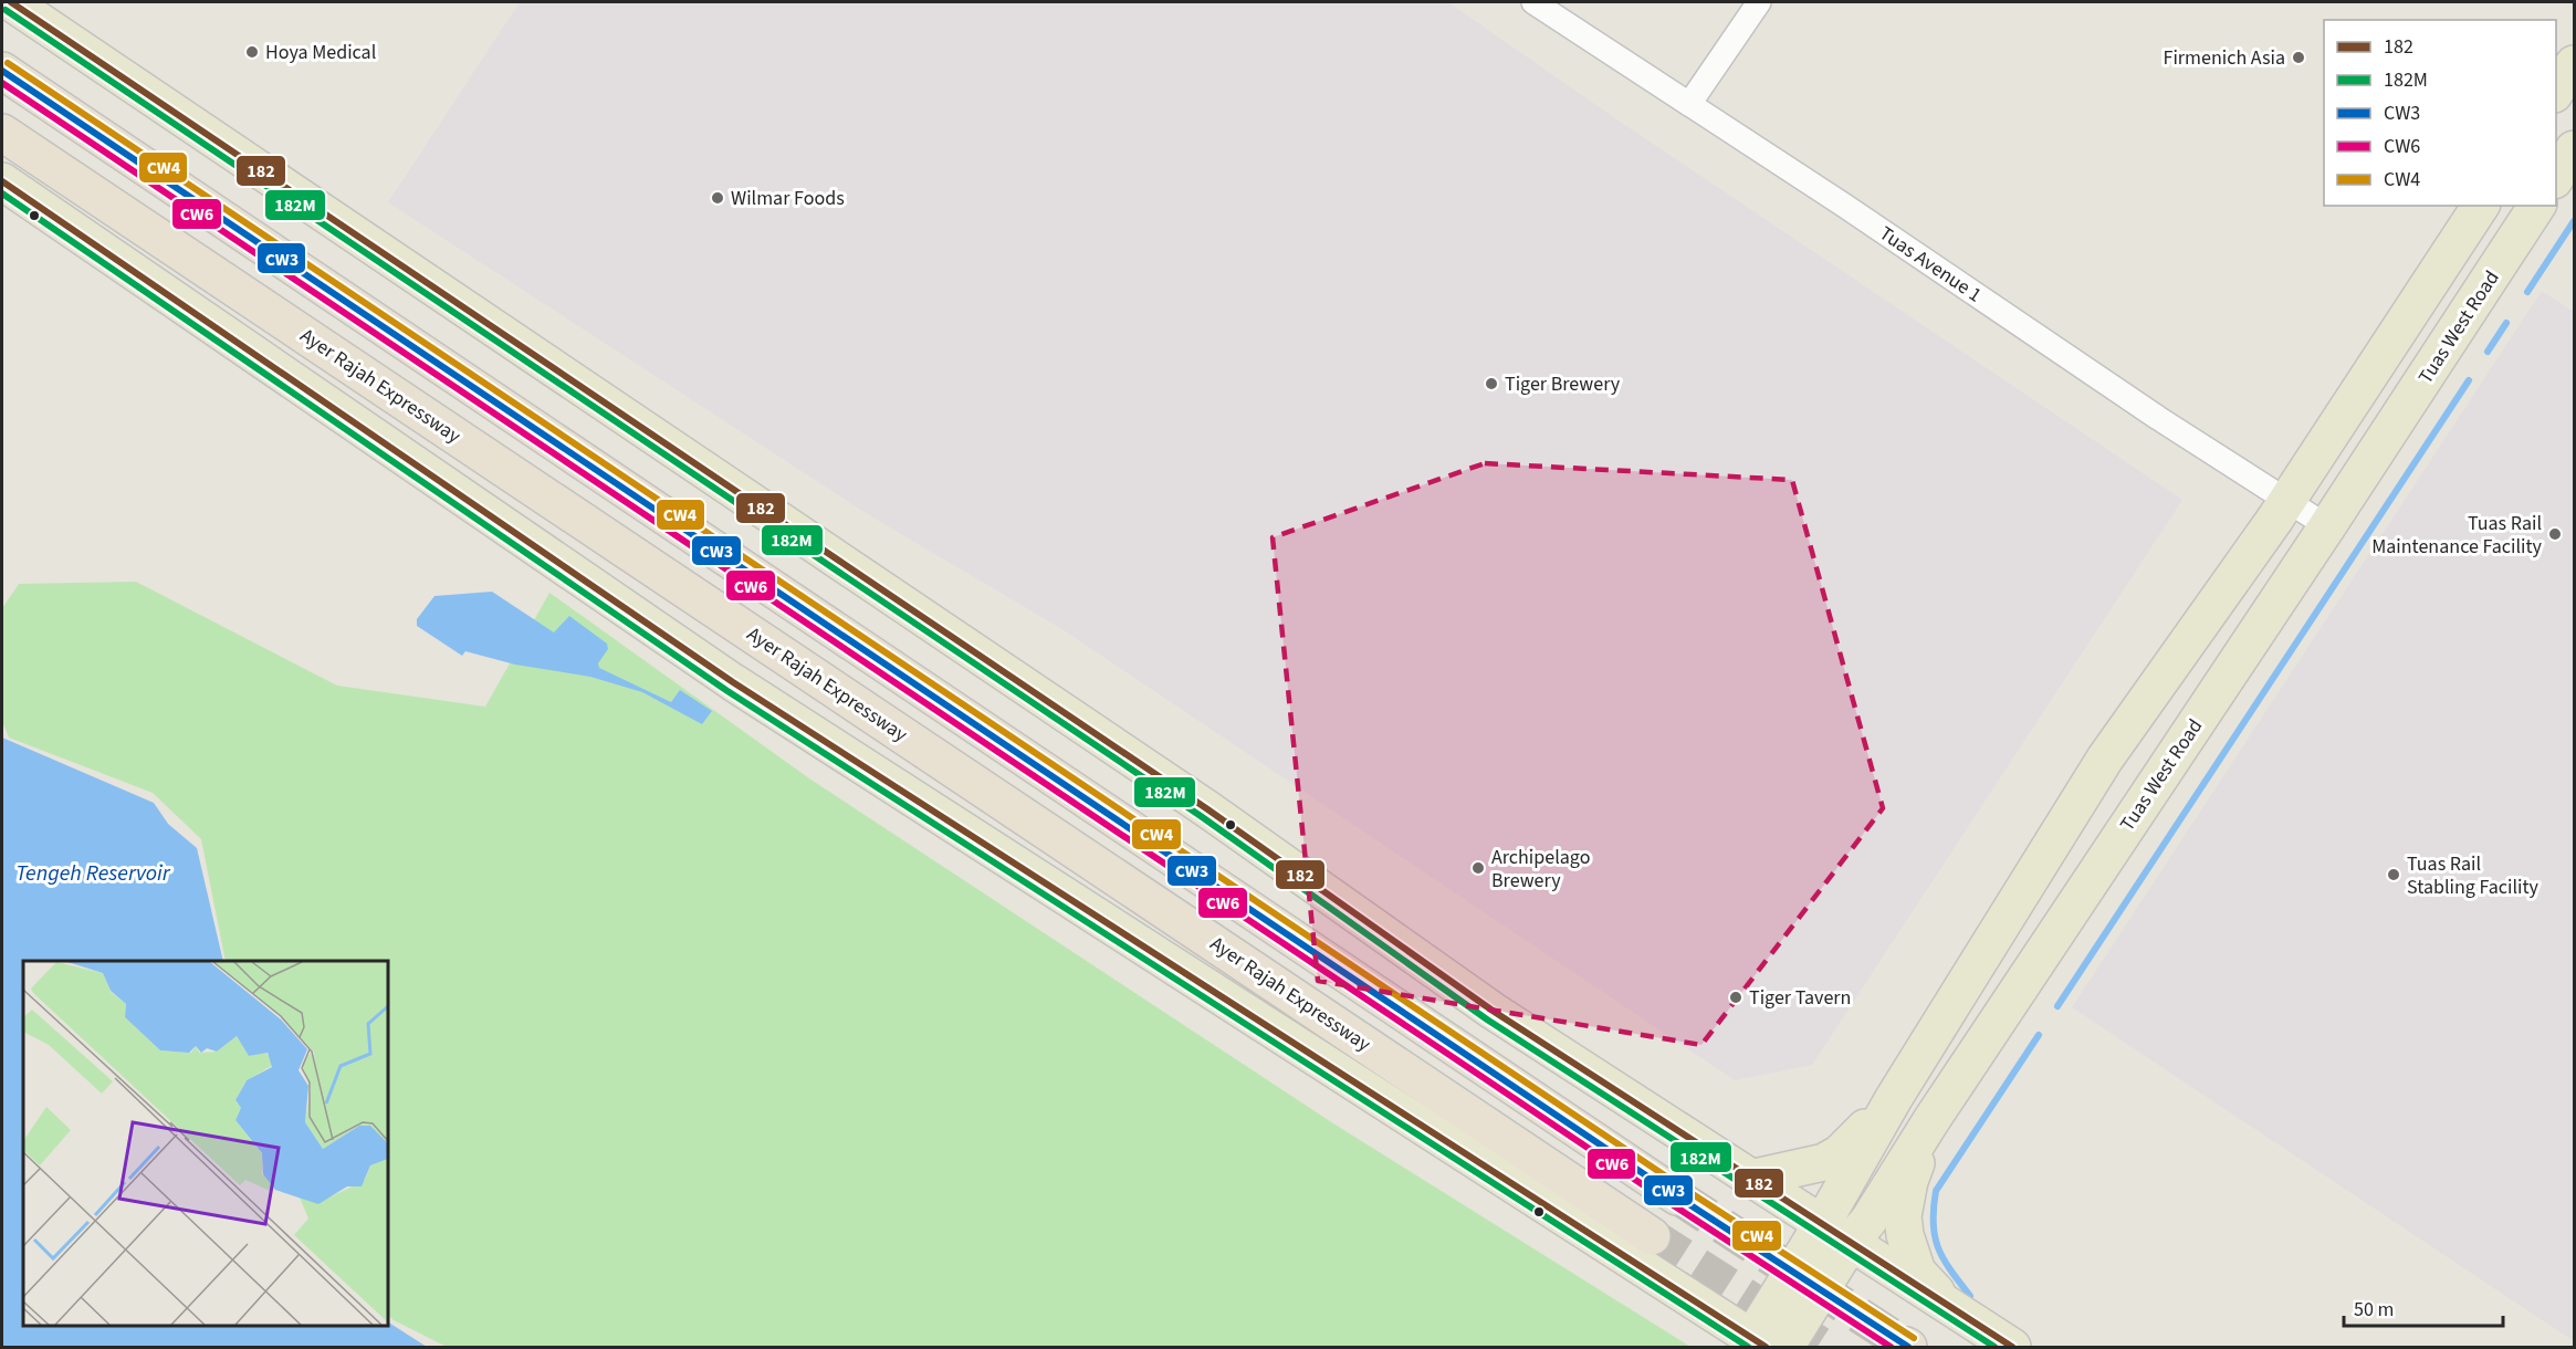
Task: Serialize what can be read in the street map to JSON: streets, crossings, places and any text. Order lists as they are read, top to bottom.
{
  "streets": {
    "highway": ["Ayer Rajah Expressway"],
    "main road": ["Tuas West Road"],
    "street": ["Tuas Avenue 1"]
  },
  "crossings": [
    ["Tuas Avenue 1", "Tuas West Road"]
  ],
  "water": ["Tengeh Reservoir"],
  "places": [
    "Hoya Medical",
    "Firmenich Asia",
    "Wilmar Foods",
    "Tiger Brewery",
    "Tuas Rail Maintenance Facility",
    "Archipelago Brewery",
    "Tuas Rail Stabling Facility",
    "Tiger Tavern"
  ],
  "lines": [
    "transit line 182",
    "transit line 182M",
    "transit line CW4",
    "transit line CW3",
    "transit line CW6"
  ],
  "legend": [
    "182",
    "182M",
    "CW3",
    "CW6",
    "CW4"
  ],
  "scale_bar": "50 m"
}
